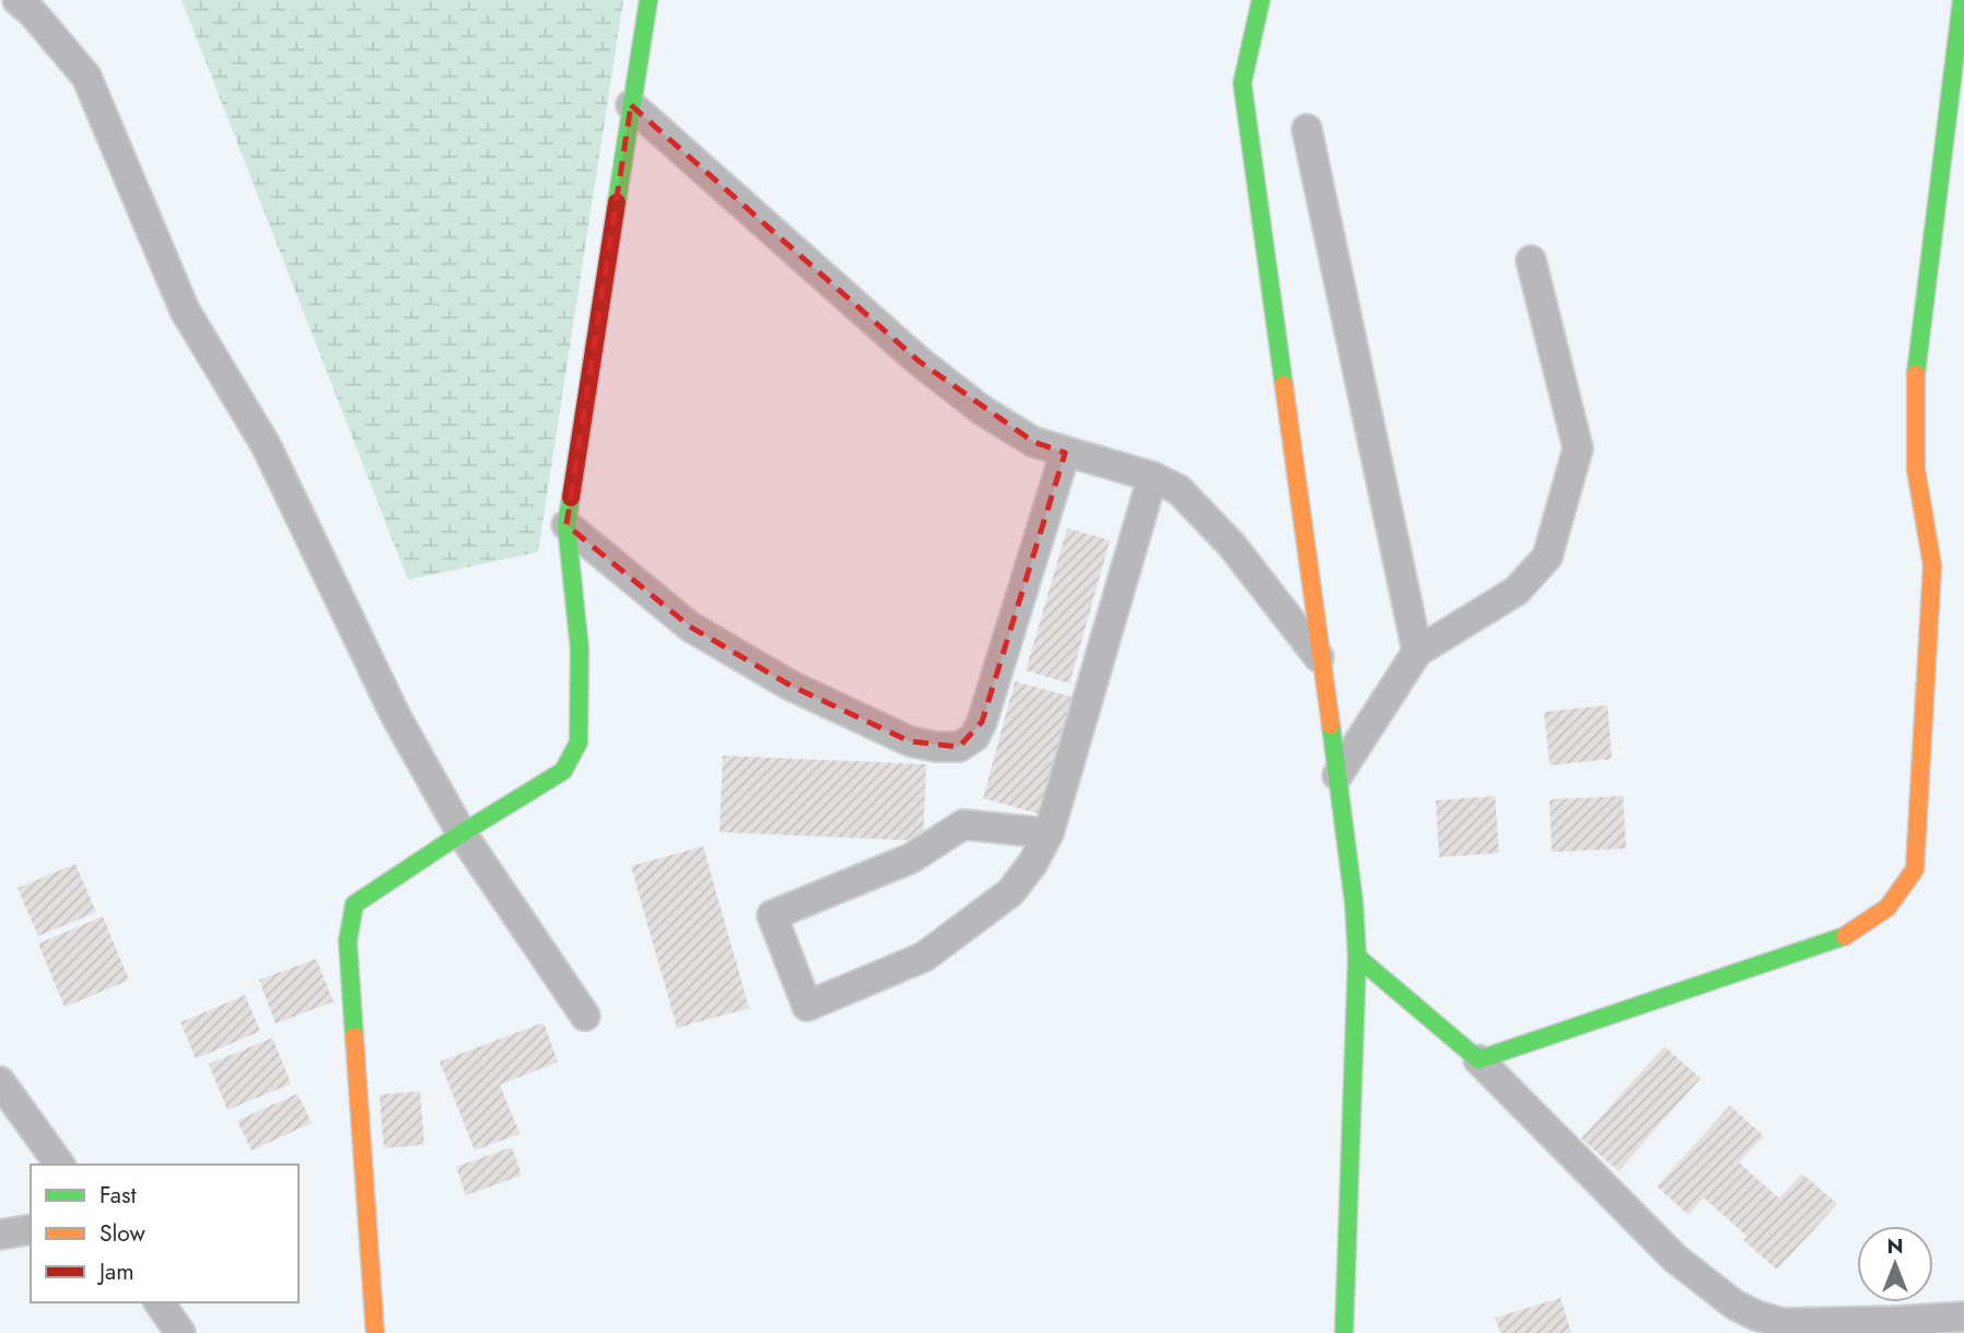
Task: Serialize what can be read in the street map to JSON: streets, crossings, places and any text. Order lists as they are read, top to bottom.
{
  "legend": ["Fast", "Slow", "Jam"],
  "north": "top"
}
